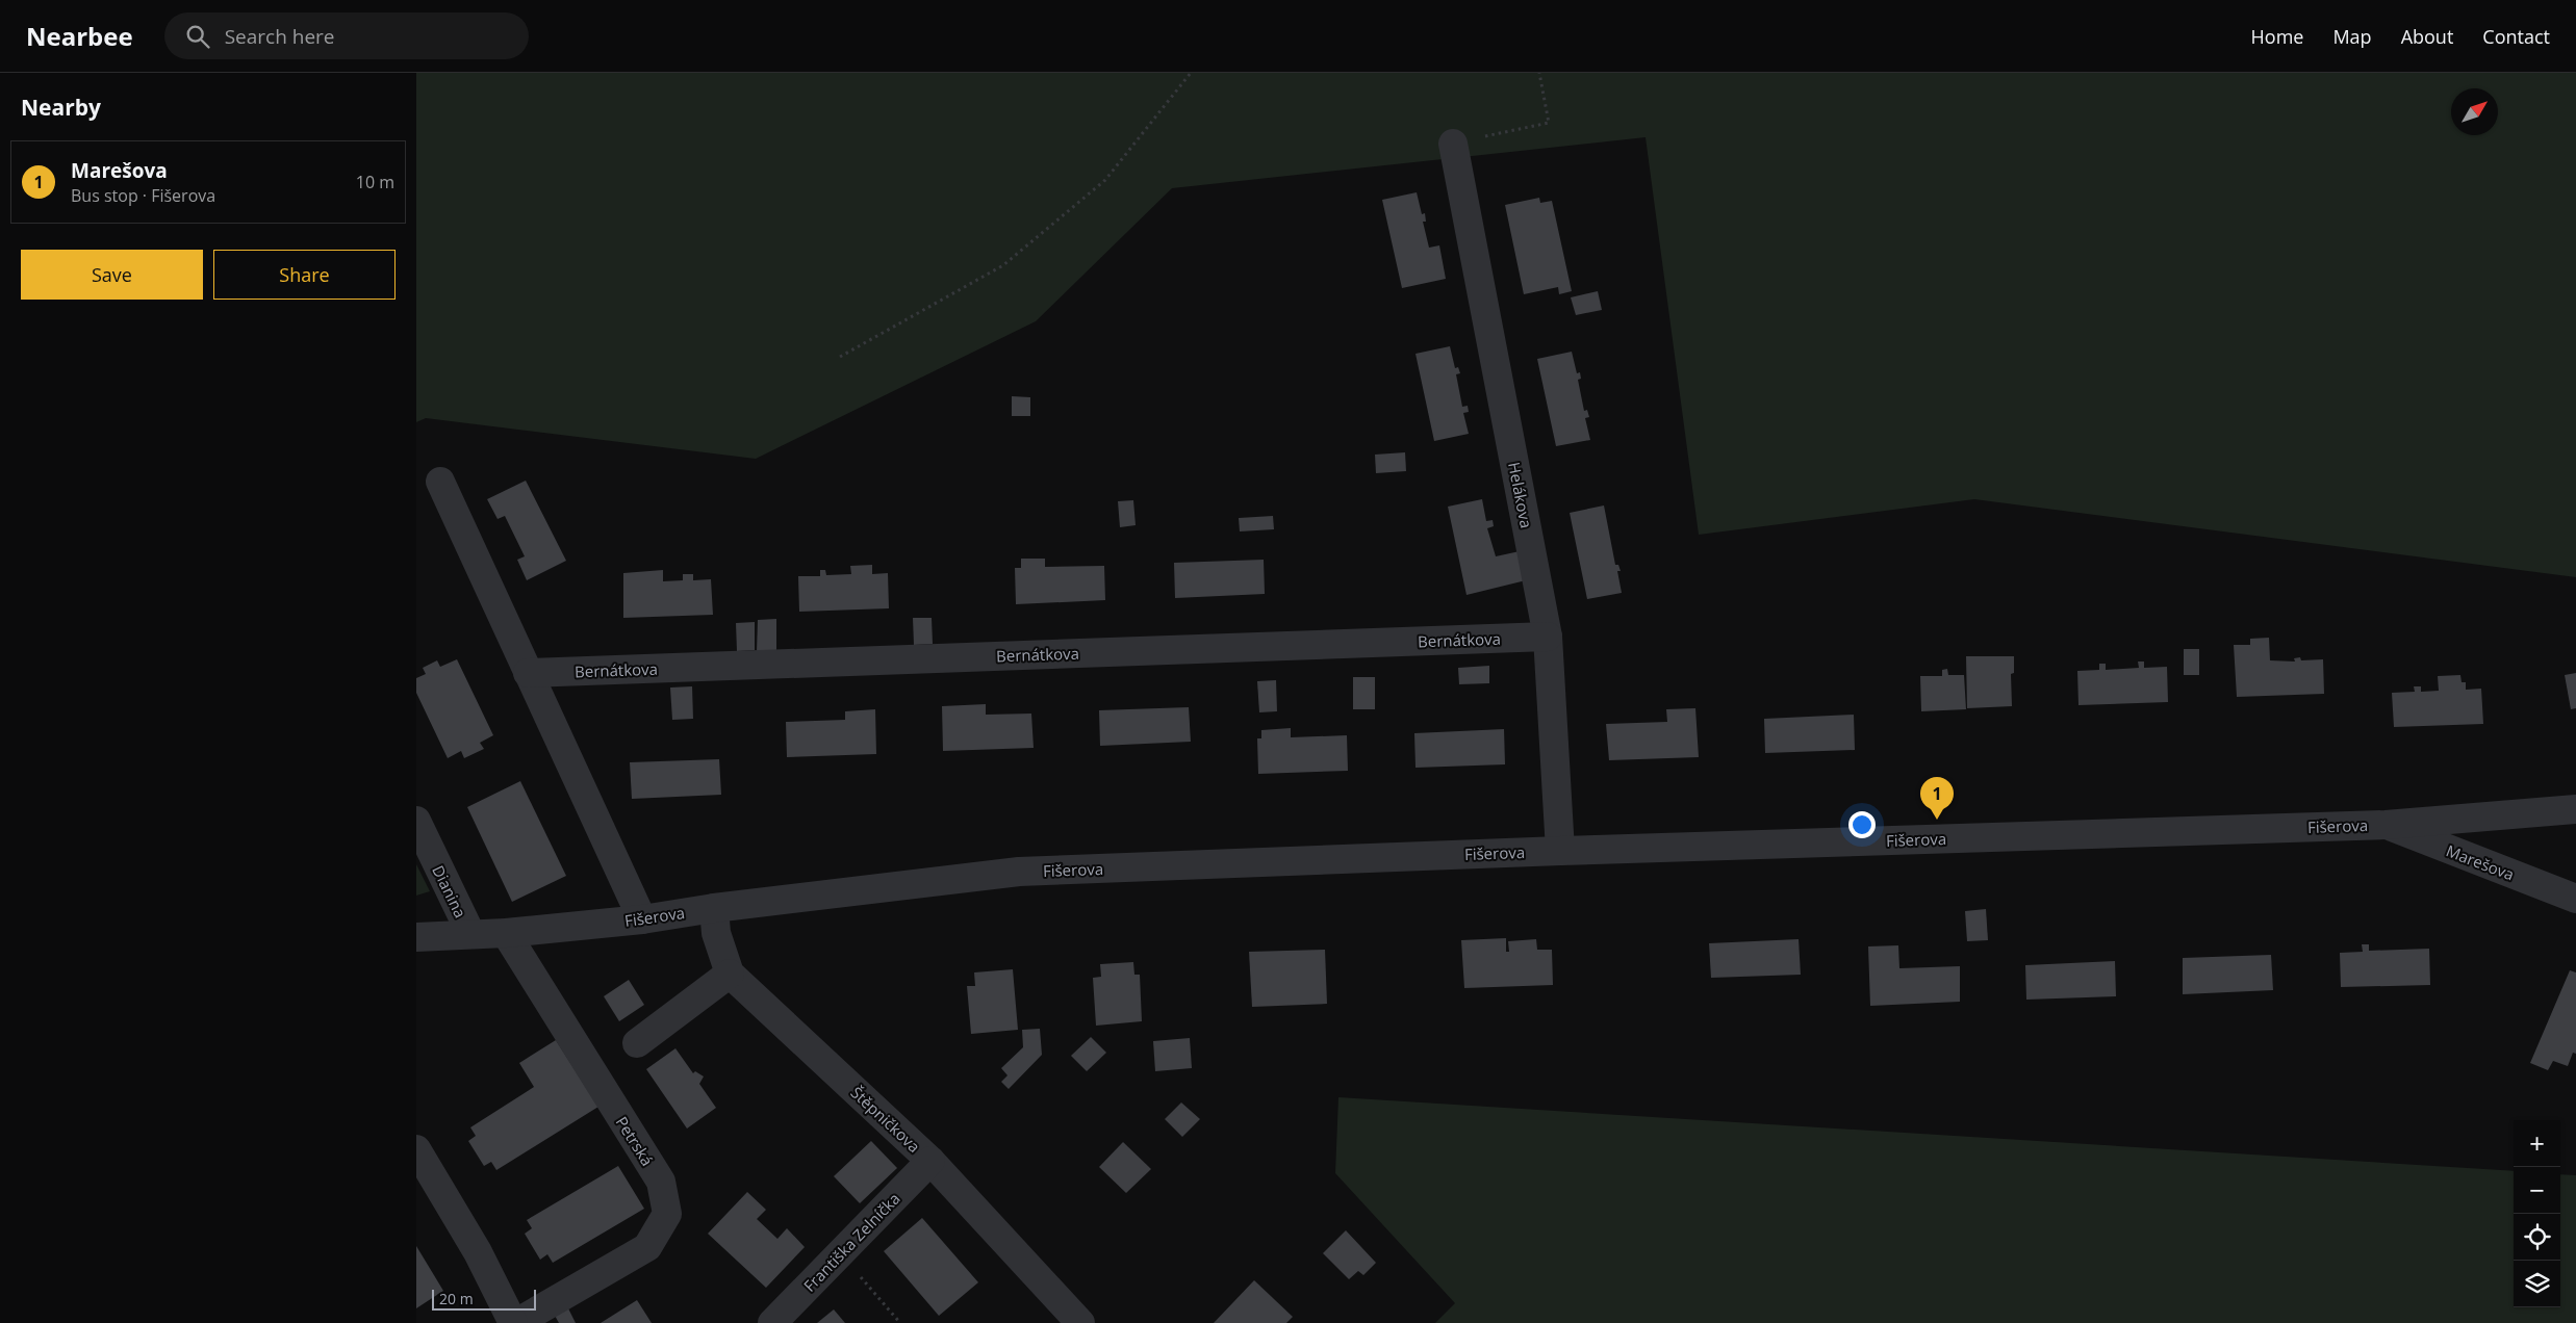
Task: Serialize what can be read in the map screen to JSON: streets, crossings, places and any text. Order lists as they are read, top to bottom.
{
  "streets": {
    "street": [
      "Helákova",
      "Bernátkova",
      "Fišerova",
      "Marešova",
      "Dianina",
      "Štěpničkova",
      "Petrská",
      "Františka Zelníčka"
    ]
  },
  "crossings": [
    ["Helákova", "Bernátkova"],
    ["Helákova", "Fišerova"],
    ["Fišerova", "Marešova"],
    ["Fišerova", "Dianina"],
    ["Fišerova", "Štěpničkova"],
    ["Fišerova", "Petrská"],
    ["Štěpničkova", "Františka Zelníčka"]
  ],
  "scale_bar": "20 m",
  "north": "top right",
  "page": {
    "header": "Nearbee",
    "search": "Search here",
    "nav": [
      "Home",
      "Map",
      "About",
      "Contact"
    ],
    "heading": "Nearby",
    "list": [
      {
        "mark": "1",
        "name": "Marešova",
        "note": "Bus stop · Fišerova",
        "value": "10 m"
      }
    ],
    "buttons": ["Save", "Share"],
    "pins": "1",
    "map_buttons": ["+", "−"],
    "scale": "20 m"
  }
}
